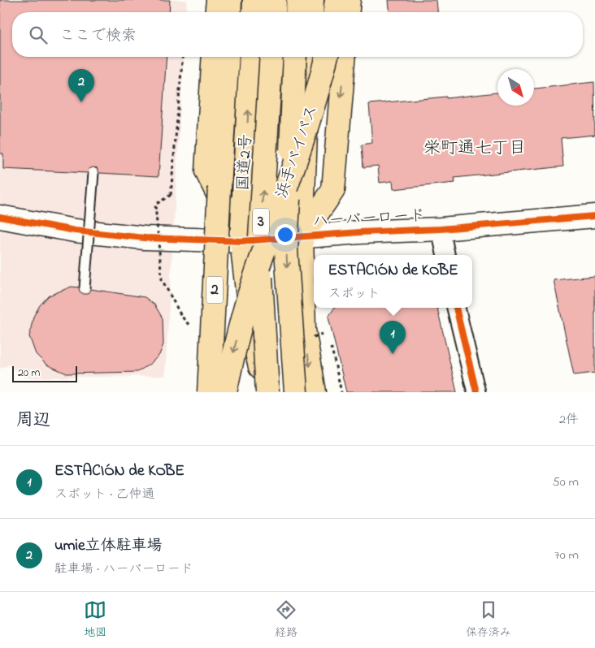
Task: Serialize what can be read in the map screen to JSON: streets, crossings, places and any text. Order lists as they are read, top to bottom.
{
  "streets": {
    "highway": [
      "浜手バイパス",
      "国道2号",
      "3",
      "2"
    ],
    "street": ["ハーバーロード"]
  },
  "crossings": [
    ["国道2号", "ハーバーロード"],
    ["国道2号", "3"]
  ],
  "districts": ["栄町通七丁目"],
  "scale_bar": "20 m",
  "north": "bottom right",
  "page": {
    "search": "ここで検索",
    "pins": ["2", "1"],
    "popup": ["ESTACIÓN de KOBE", "スポット"],
    "scale": "20 m",
    "heading": ["周辺", "2件"],
    "list": [
      {
        "mark": "1",
        "name": "ESTACIÓN de KOBE",
        "note": "スポット · 乙仲通",
        "value": "50 m"
      },
      {
        "mark": "2",
        "name": "umie立体駐車場",
        "note": "駐車場 · ハーバーロード",
        "value": "70 m"
      }
    ],
    "nav": ["地図", "経路", "保存済み"]
  }
}
